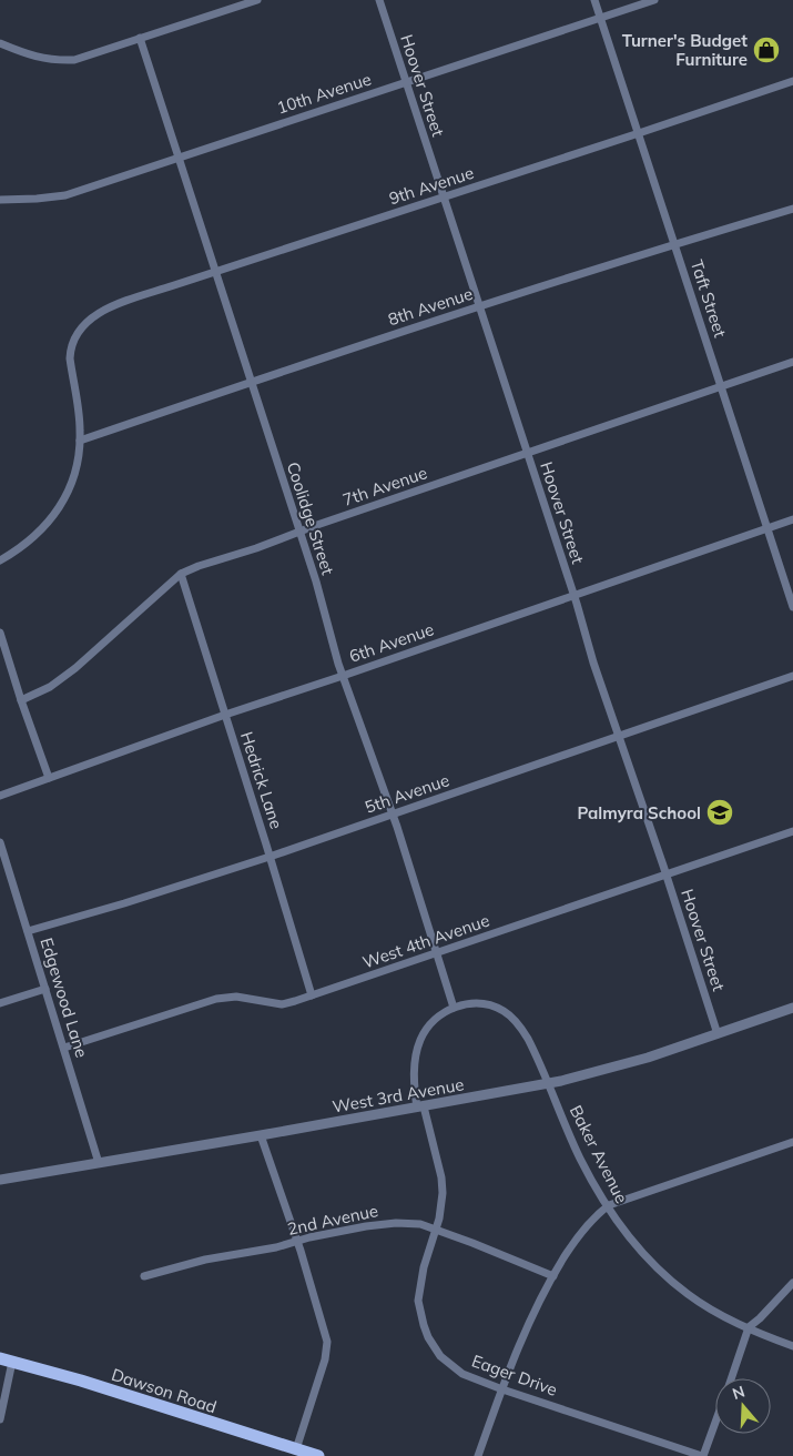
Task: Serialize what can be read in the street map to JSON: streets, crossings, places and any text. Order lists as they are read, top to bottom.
{
  "streets": {
    "main road": ["Dawson Road"],
    "street": [
      "Hoover Street",
      "10th Avenue",
      "9th Avenue",
      "Taft Street",
      "8th Avenue",
      "7th Avenue",
      "Coolidge Street",
      "6th Avenue",
      "Hedrick Lane",
      "5th Avenue",
      "West 4th Avenue",
      "Edgewood Lane",
      "West 3rd Avenue",
      "Baker Avenue",
      "2nd Avenue",
      "Eager Drive"
    ]
  },
  "crossings": [
    ["Hoover Street", "10th Avenue"],
    ["Hoover Street", "9th Avenue"],
    ["Hoover Street", "8th Avenue"],
    ["Hoover Street", "7th Avenue"],
    ["Hoover Street", "6th Avenue"],
    ["Hoover Street", "5th Avenue"],
    ["Hoover Street", "West 4th Avenue"],
    ["Hoover Street", "West 3rd Avenue"],
    ["10th Avenue", "Taft Street"],
    ["10th Avenue", "Coolidge Street"],
    ["9th Avenue", "Taft Street"],
    ["9th Avenue", "8th Avenue"],
    ["9th Avenue", "Coolidge Street"],
    ["Taft Street", "8th Avenue"],
    ["Taft Street", "7th Avenue"],
    ["Taft Street", "6th Avenue"],
    ["8th Avenue", "Coolidge Street"],
    ["7th Avenue", "Coolidge Street"],
    ["7th Avenue", "Hedrick Lane"],
    ["Coolidge Street", "6th Avenue"],
    ["Coolidge Street", "5th Avenue"],
    ["Coolidge Street", "West 4th Avenue"],
    ["Coolidge Street", "Baker Avenue"],
    ["Coolidge Street", "Eager Drive"],
    ["6th Avenue", "Hedrick Lane"],
    ["Hedrick Lane", "5th Avenue"],
    ["Hedrick Lane", "West 4th Avenue"],
    ["5th Avenue", "Edgewood Lane"],
    ["West 4th Avenue", "Edgewood Lane"],
    ["Edgewood Lane", "West 3rd Avenue"],
    ["West 3rd Avenue", "Baker Avenue"],
    ["West 3rd Avenue", "Eager Drive"],
    ["Baker Avenue", "Eager Drive"],
    ["2nd Avenue", "Eager Drive"]
  ],
  "places": {
    "shop": ["Turner's Budget Furniture"],
    "school or university": ["Palmyra School"]
  },
  "north": "top"
}
